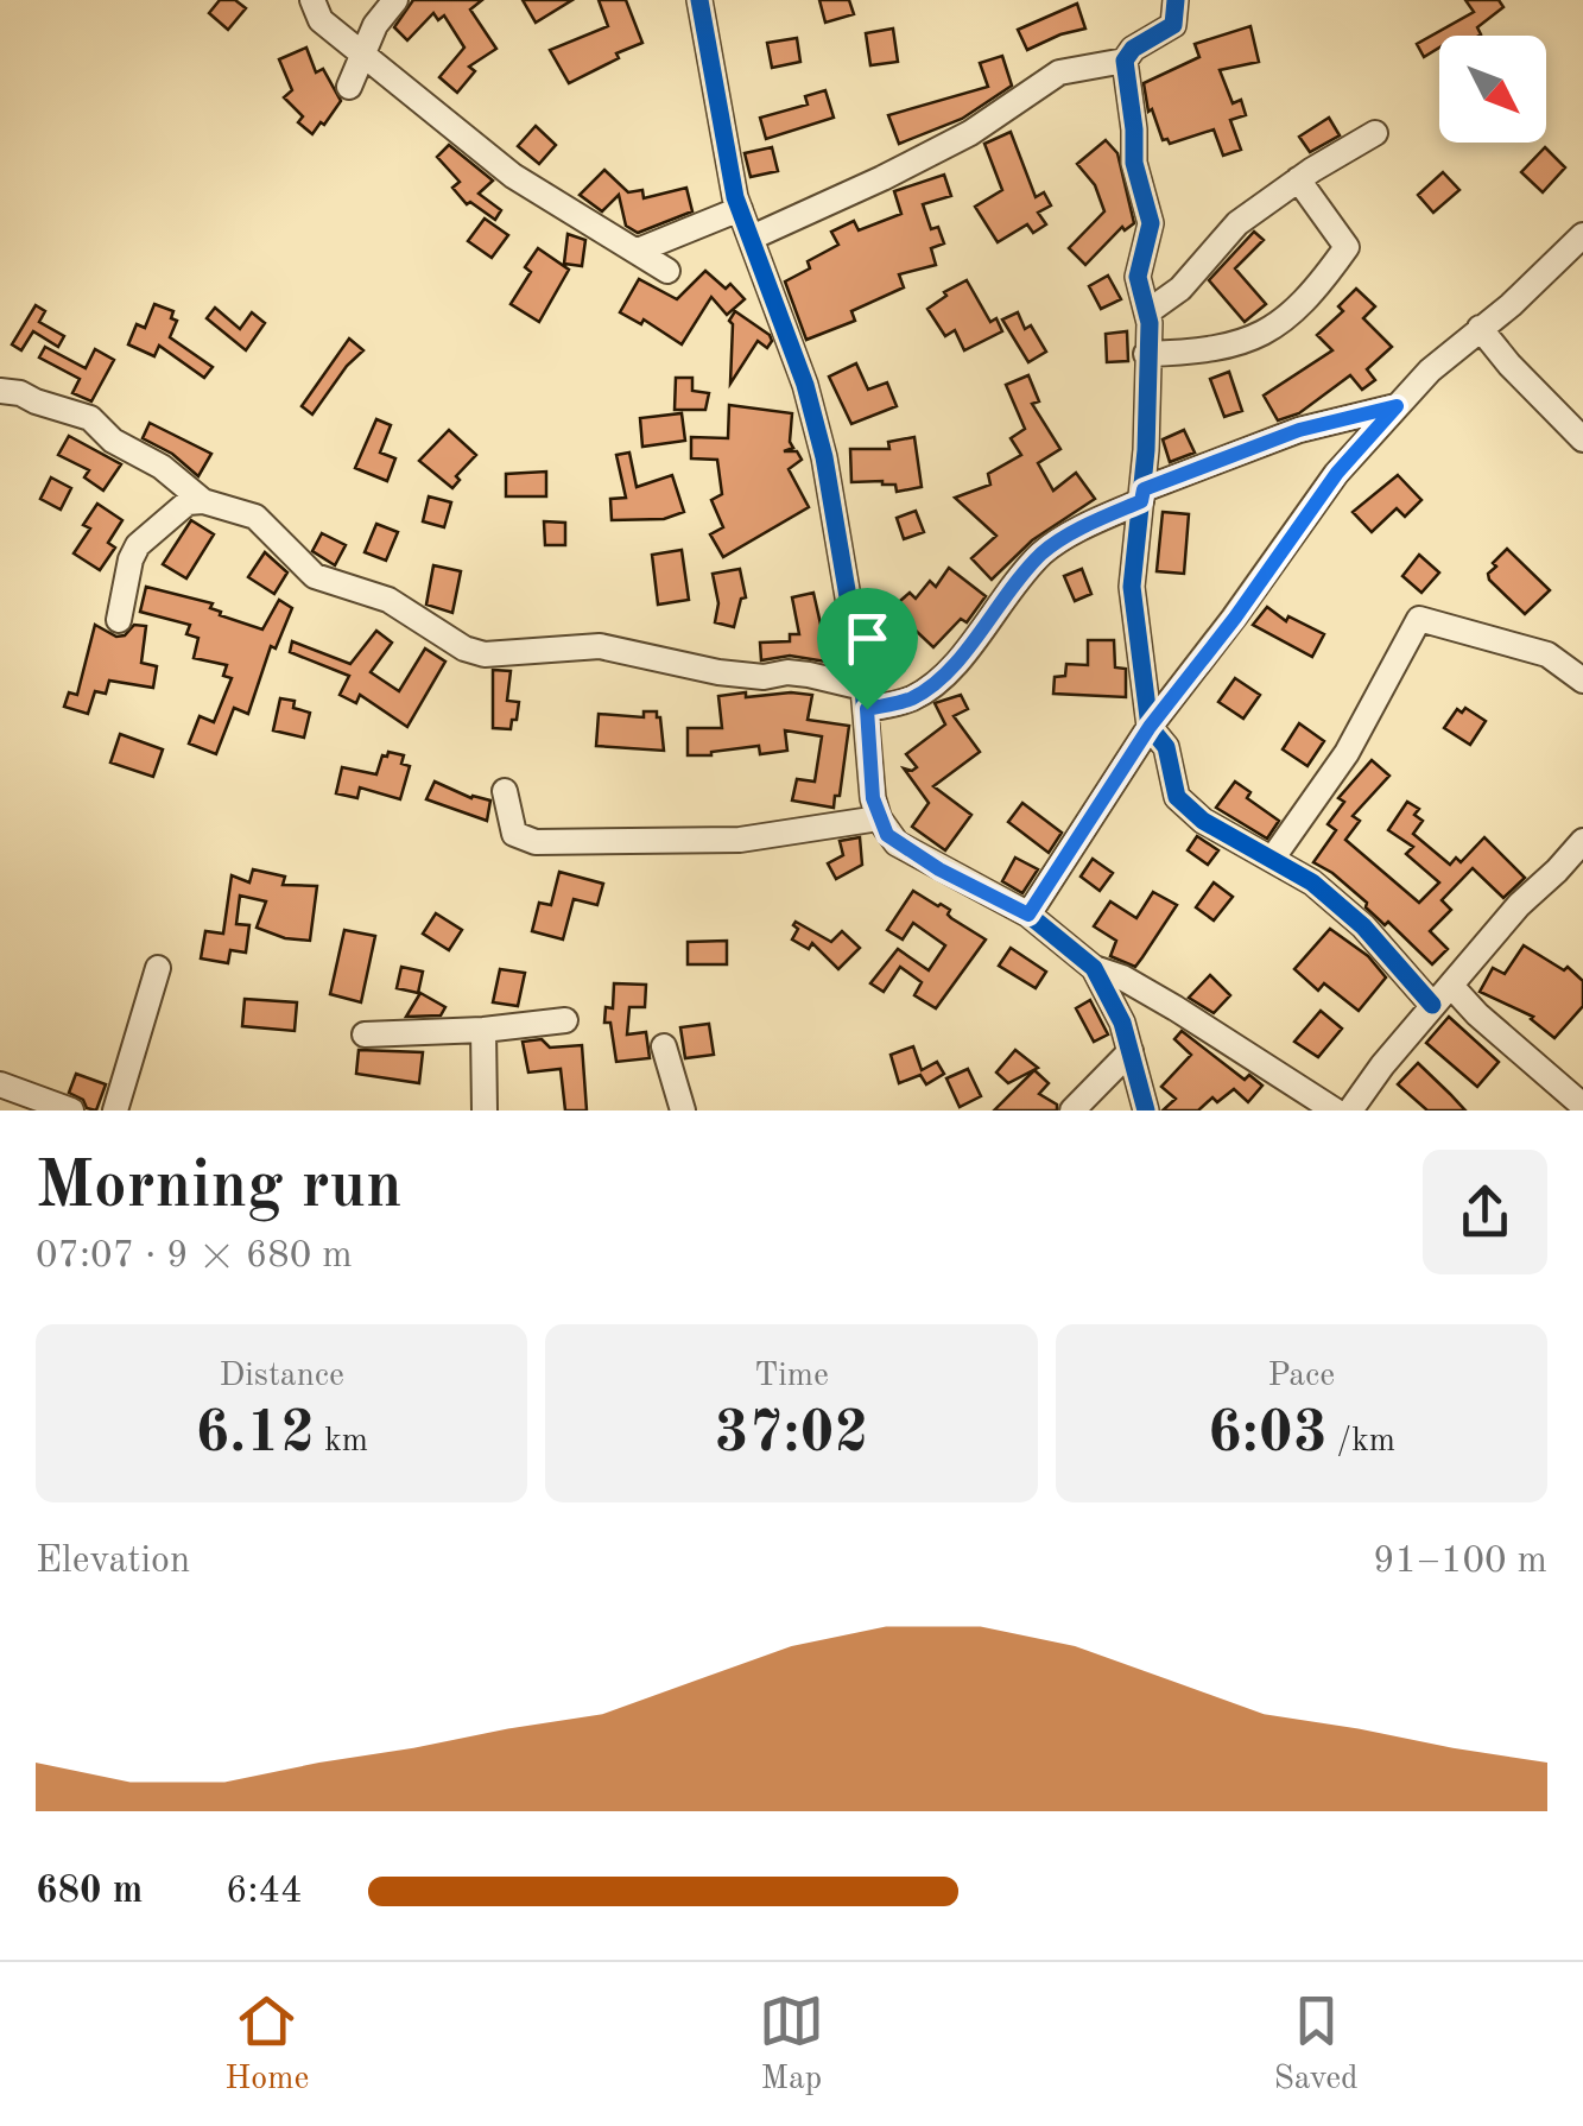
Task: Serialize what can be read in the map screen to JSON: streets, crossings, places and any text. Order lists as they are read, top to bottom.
{
  "north": "bottom right",
  "page": {
    "heading": ["Morning run", "07:07 · 9 × 680 m"],
    "stats": [
      ["Distance", "6.12 km"],
      ["Time", "37:02"],
      ["Pace", "6:03 /km"]
    ],
    "chart": ["Elevation", "91–100 m"],
    "list": [
      {
        "name": "680 m",
        "note": "6:44"
      }
    ],
    "tabs": ["Home", "Map", "Saved"]
  }
}
